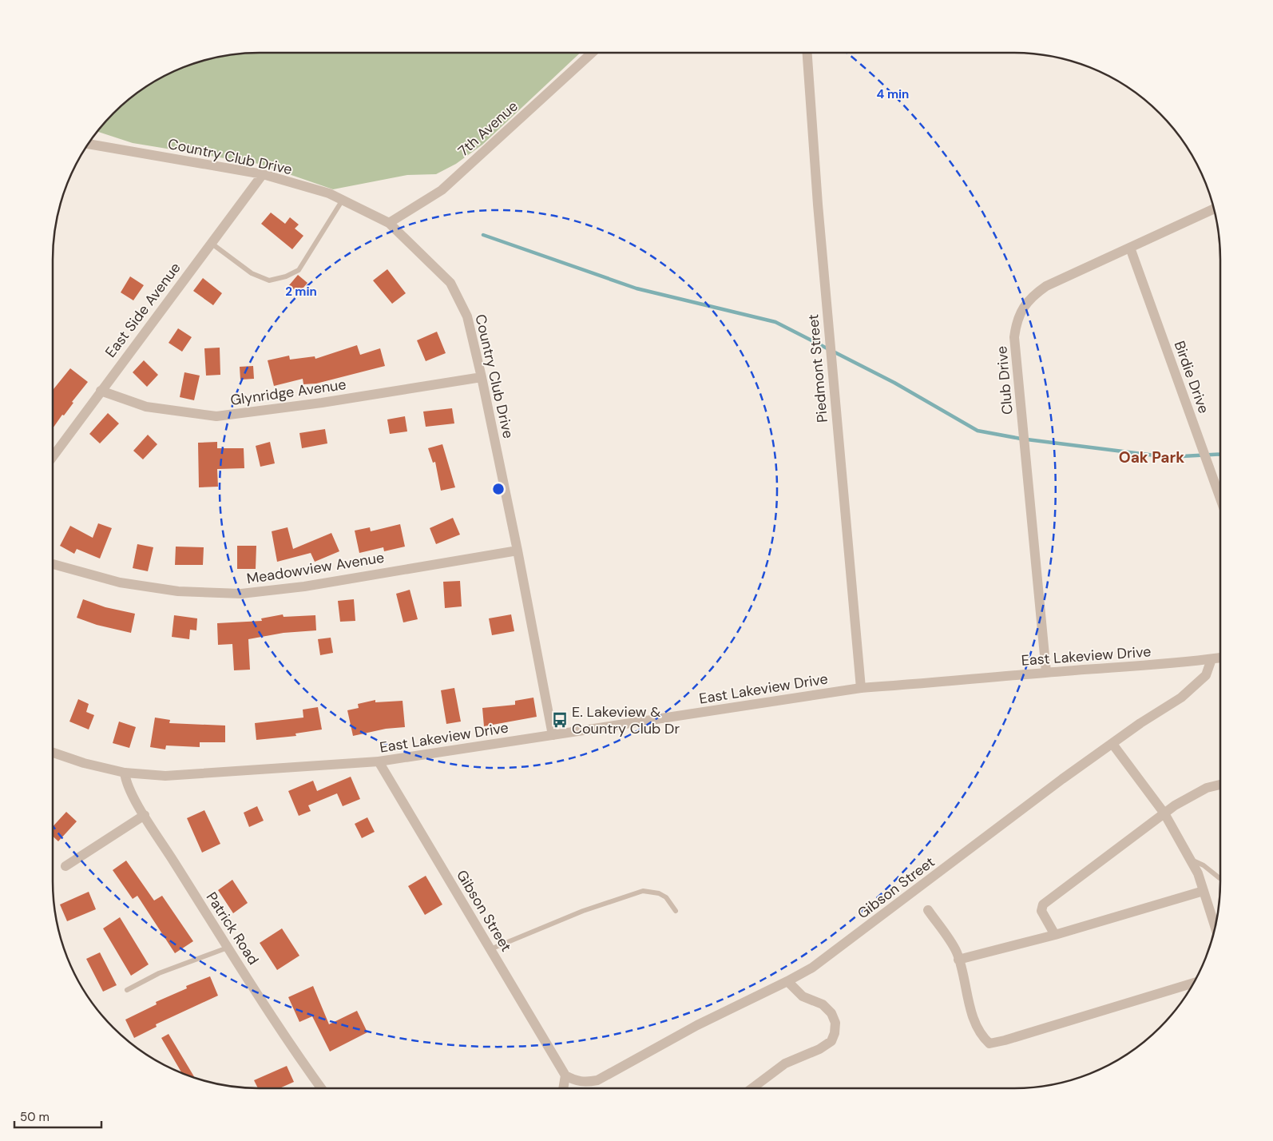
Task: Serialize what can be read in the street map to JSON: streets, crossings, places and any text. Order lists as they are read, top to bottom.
{
  "streets": {
    "street": [
      "7th Avenue",
      "Country Club Drive",
      "East Side Avenue",
      "Piedmont Street",
      "Birdie Drive",
      "Club Drive",
      "Glynridge Avenue",
      "Meadowview Avenue",
      "East Lakeview Drive",
      "Gibson Street",
      "Patrick Road"
    ]
  },
  "crossings": [
    ["7th Avenue", "Country Club Drive"],
    ["Country Club Drive", "East Side Avenue"],
    ["Country Club Drive", "Glynridge Avenue"],
    ["Country Club Drive", "Meadowview Avenue"],
    ["Country Club Drive", "East Lakeview Drive"],
    ["East Side Avenue", "Glynridge Avenue"],
    ["Piedmont Street", "East Lakeview Drive"],
    ["Birdie Drive", "Club Drive"],
    ["Club Drive", "East Lakeview Drive"],
    ["East Lakeview Drive", "Gibson Street"],
    ["East Lakeview Drive", "Patrick Road"]
  ],
  "districts": ["Oak Park"],
  "places": {
    "bus stop": ["E. Lakeview & Country Club Dr"]
  },
  "scale_bar": "50 m",
  "rings": ["4 min", "2 min"]
}
